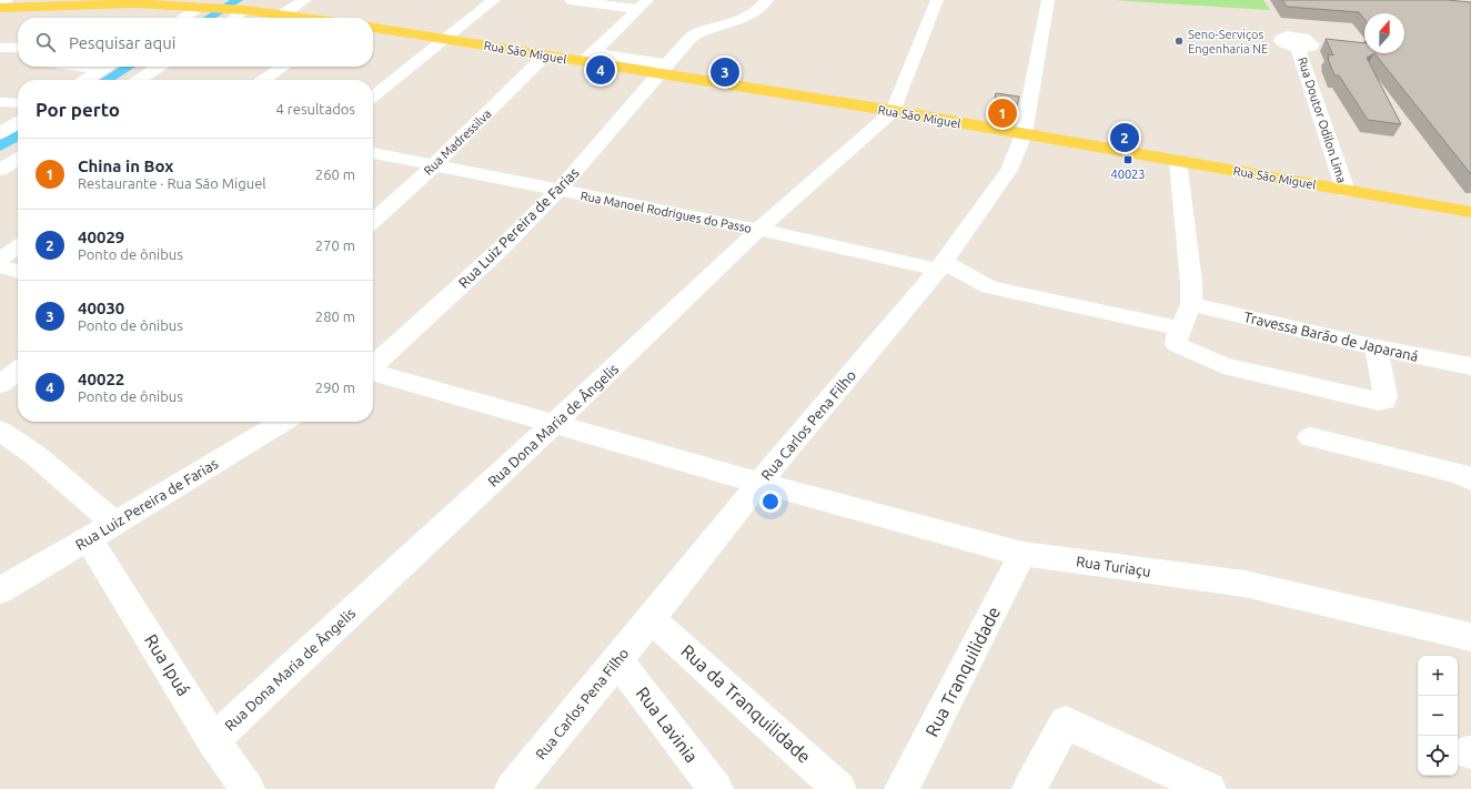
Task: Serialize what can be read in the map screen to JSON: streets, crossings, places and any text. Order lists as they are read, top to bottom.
{
  "streets": {
    "main road": ["Rua São Miguel"],
    "street": [
      "Rua Doutor Odilon Lima",
      "Rua Madressilva",
      "Rua Manoel Rodrigues do Passo",
      "Rua Luiz Pereira de Farias",
      "Travessa Barão de Japaraná",
      "Rua Dona Maria de Ângelis",
      "Rua Carlos Pena Filho",
      "Rua Turiaçu",
      "Rua Ipuá",
      "Rua Tranquilidade",
      "Rua da Tranquilidade",
      "Rua Lavinia"
    ]
  },
  "crossings": [
    ["Rua São Miguel", "Rua Doutor Odilon Lima"],
    ["Rua São Miguel", "Rua Madressilva"],
    ["Rua São Miguel", "Rua Luiz Pereira de Farias"],
    ["Rua São Miguel", "Rua Dona Maria de Ângelis"],
    ["Rua São Miguel", "Rua Carlos Pena Filho"],
    ["Rua Madressilva", "Rua Manoel Rodrigues do Passo"],
    ["Rua Manoel Rodrigues do Passo", "Rua Luiz Pereira de Farias"],
    ["Rua Manoel Rodrigues do Passo", "Travessa Barão de Japaraná"],
    ["Rua Manoel Rodrigues do Passo", "Rua Dona Maria de Ângelis"],
    ["Rua Manoel Rodrigues do Passo", "Rua Carlos Pena Filho"],
    ["Rua Luiz Pereira de Farias", "Rua Ipuá"],
    ["Rua Dona Maria de Ângelis", "Rua Turiaçu"],
    ["Rua Dona Maria de Ângelis", "Rua Ipuá"],
    ["Rua Carlos Pena Filho", "Rua Turiaçu"],
    ["Rua Carlos Pena Filho", "Rua da Tranquilidade"],
    ["Rua Carlos Pena Filho", "Rua Lavinia"],
    ["Rua Turiaçu", "Rua Tranquilidade"]
  ],
  "places": {
    "other": ["Seno-Serviços Engenharia NE"],
    "transit": ["40023"]
  },
  "north": "top",
  "page": {
    "search": "Pesquisar aqui",
    "pins": [
      "4",
      "3",
      "1",
      "2"
    ],
    "heading": ["Por perto", "4 resultados"],
    "list": [
      {
        "mark": "1",
        "name": "China in Box",
        "note": "Restaurante · Rua São Miguel",
        "value": "260 m"
      },
      {
        "mark": "2",
        "name": "40029",
        "note": "Ponto de ônibus",
        "value": "270 m"
      },
      {
        "mark": "3",
        "name": "40030",
        "note": "Ponto de ônibus",
        "value": "280 m"
      },
      {
        "mark": "4",
        "name": "40022",
        "note": "Ponto de ônibus",
        "value": "290 m"
      }
    ],
    "map_buttons": ["+", "−"]
  }
}
